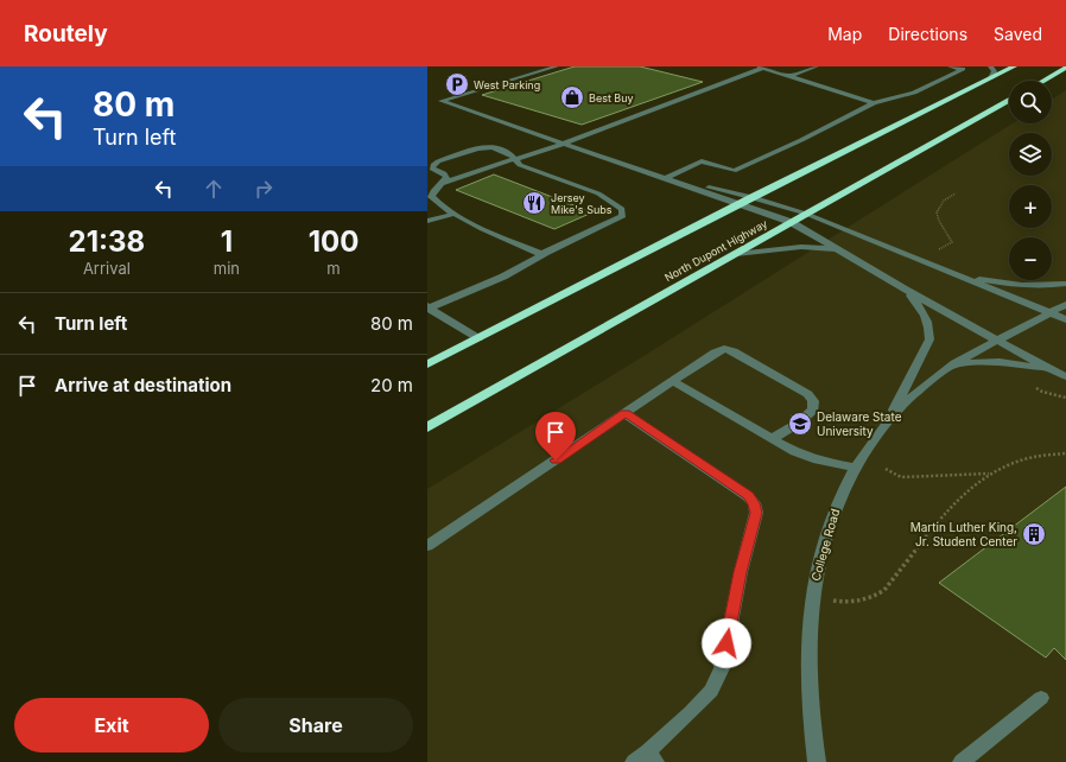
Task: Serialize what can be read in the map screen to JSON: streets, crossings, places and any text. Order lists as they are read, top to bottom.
{
  "streets": {
    "highway": ["North Dupont Highway"],
    "street": ["College Road"]
  },
  "places": {
    "parking": ["West Parking"],
    "shop": ["Best Buy"],
    "restaurant": ["Jersey Mike's Subs"],
    "school or university": ["Delaware State University"],
    "building": ["Martin Luther King, Jr. Student Center"]
  },
  "page": {
    "header": "Routely",
    "nav": ["Map", "Directions", "Saved"],
    "turn": ["80 m", "Turn left"],
    "map_buttons": ["+", "−"],
    "eta": [
      "21:38",
      "Arrival",
      "1",
      "min",
      "100",
      "m"
    ],
    "list": [
      {
        "name": "Turn left",
        "value": "80 m"
      },
      {
        "name": "Arrive at destination",
        "value": "20 m"
      }
    ],
    "buttons": ["Exit", "Share"]
  }
}
